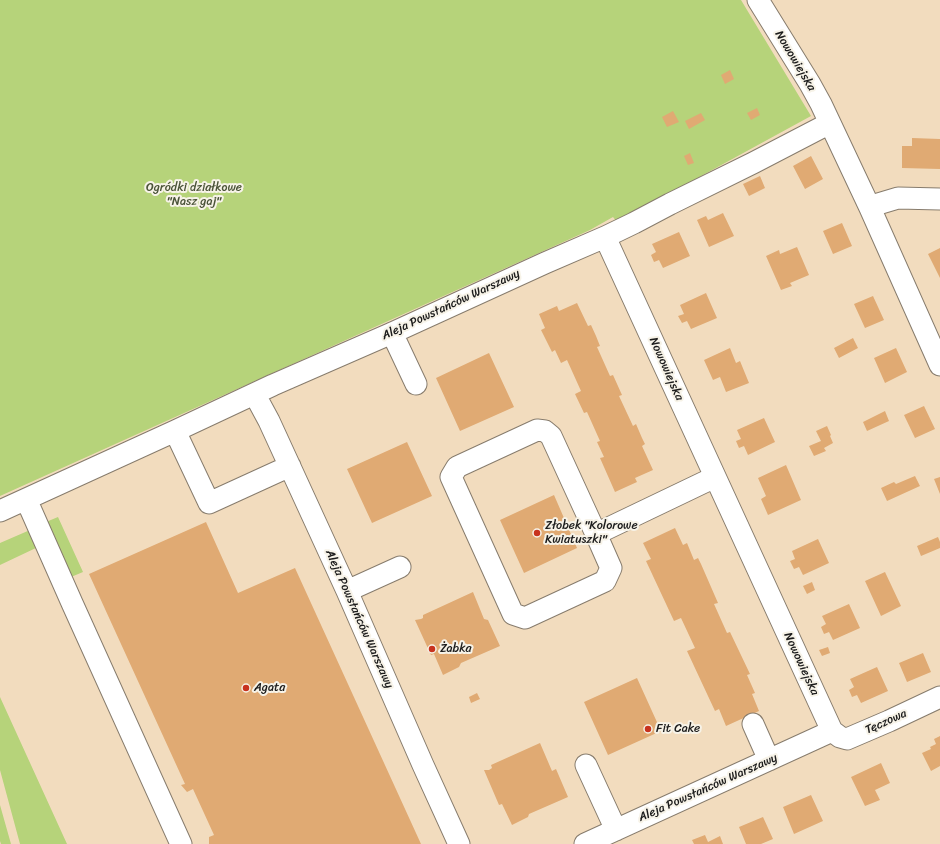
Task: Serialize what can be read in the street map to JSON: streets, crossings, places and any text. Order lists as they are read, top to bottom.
{
  "streets": {
    "street": ["Nowowiejska", "Aleja Powstańców Warszawy", "Tęczowa"]
  },
  "crossings": [
    ["Nowowiejska", "Aleja Powstańców Warszawy"],
    ["Nowowiejska", "Tęczowa"],
    ["Aleja Powstańców Warszawy", "Tęczowa"]
  ],
  "parks": ["Ogródki działkowe \"Nasz gaj\""],
  "places": [
    "Złobek \"Kolorowe Kwiatuszki\"",
    "Żabka",
    "Agata",
    "Fit Cake"
  ]
}
